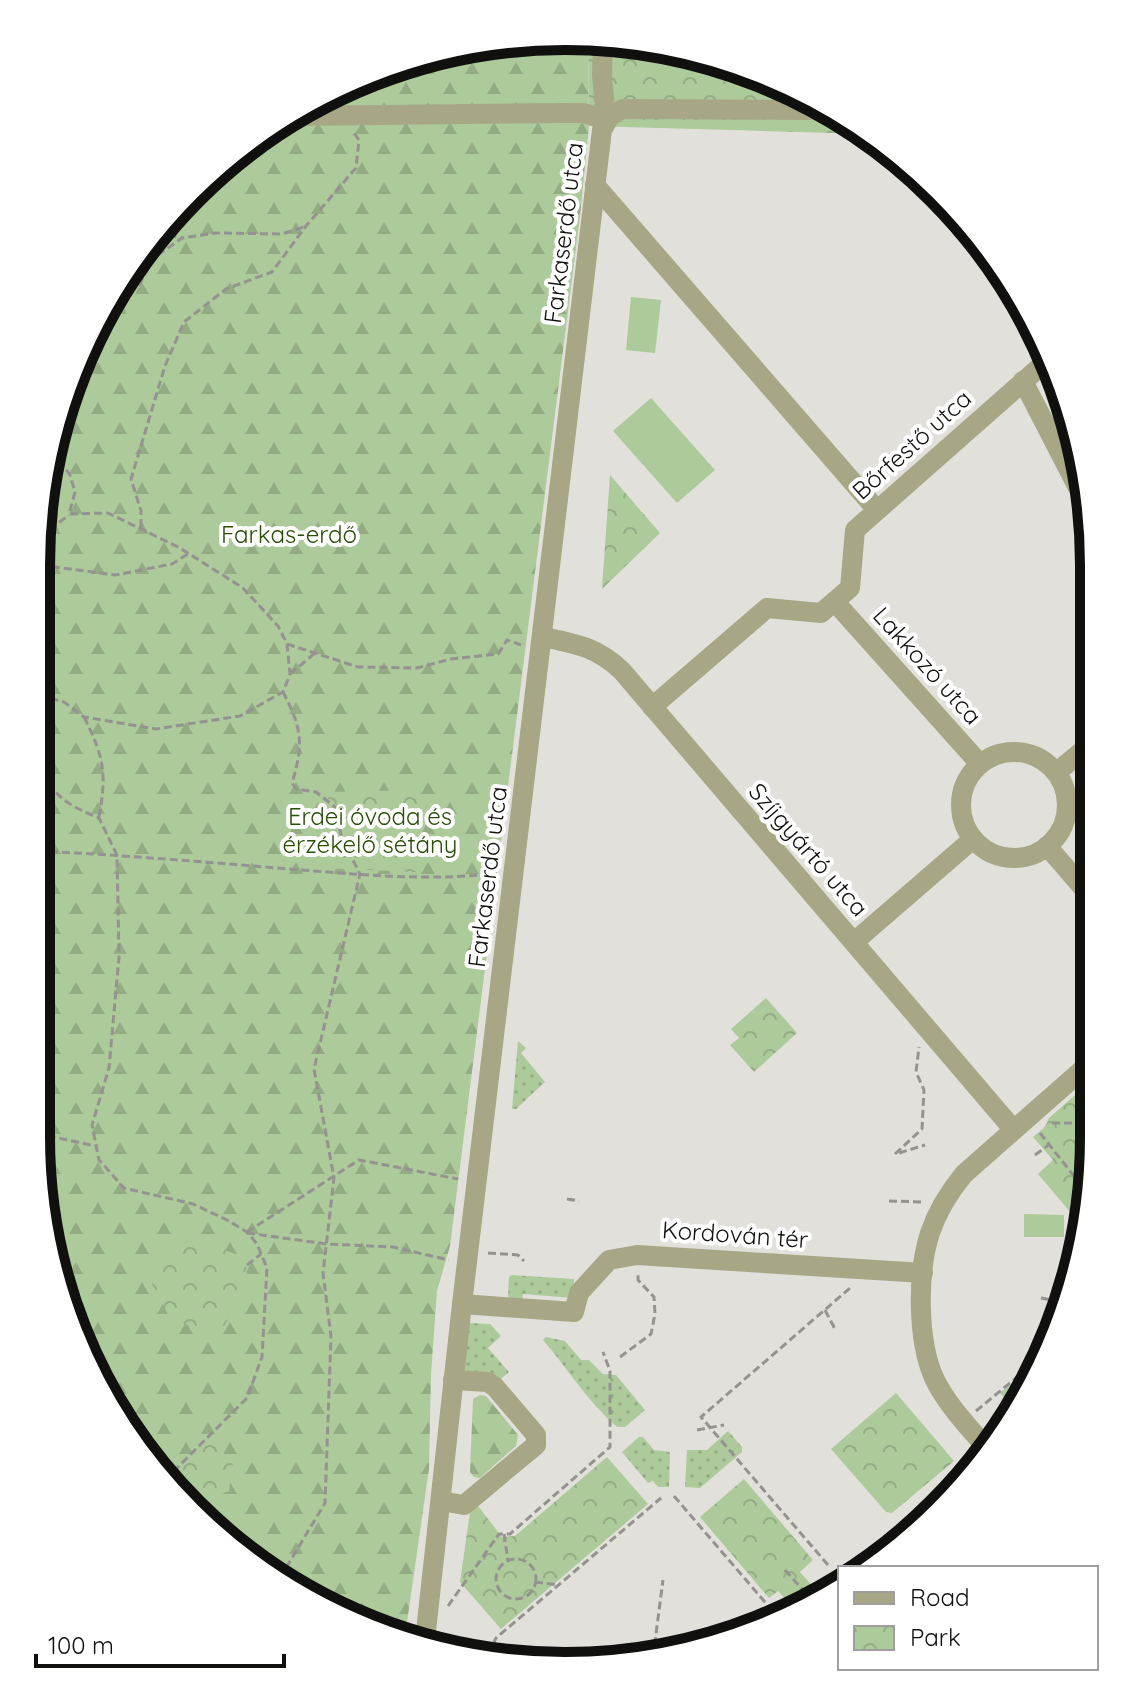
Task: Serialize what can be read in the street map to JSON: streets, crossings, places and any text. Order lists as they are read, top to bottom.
{
  "streets": {
    "street": [
      "Farkaserdő utca",
      "Bőrfestő utca",
      "Lakkozó utca",
      "Szíjgyártó utca",
      "Kordován tér"
    ]
  },
  "crossings": [
    ["Farkaserdő utca", "Szíjgyártó utca"],
    ["Farkaserdő utca", "Kordován tér"],
    ["Bőrfestő utca", "Lakkozó utca"]
  ],
  "parks": ["Farkas-erdő", "Erdei óvoda és érzékelő sétány"],
  "legend": ["Road", "Park"],
  "scale_bar": "100 m"
}
